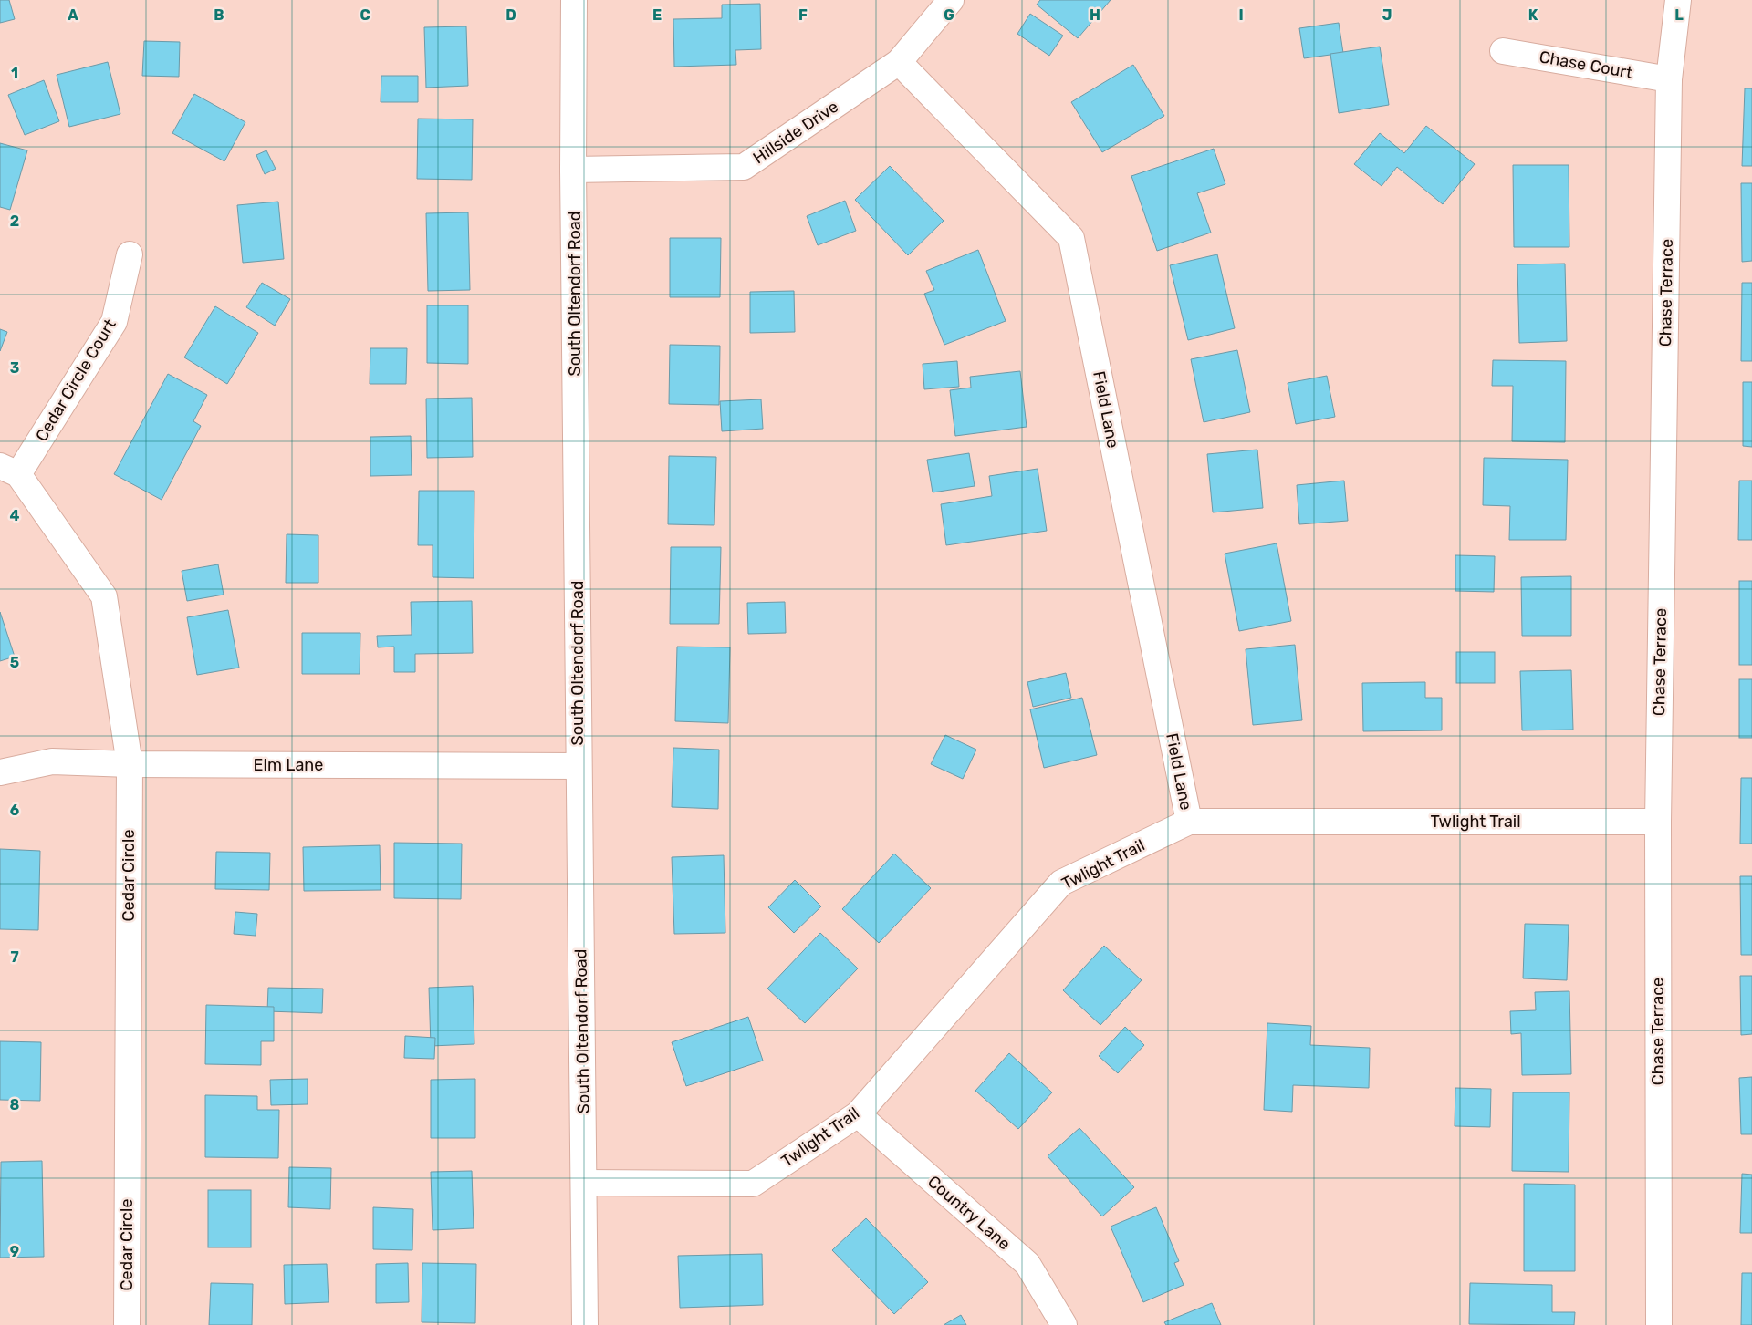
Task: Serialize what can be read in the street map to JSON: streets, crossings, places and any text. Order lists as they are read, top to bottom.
{
  "streets": {
    "street": [
      "Chase Court",
      "Hillside Drive",
      "Chase Terrace",
      "South Oltendorf Road",
      "Cedar Circle Court",
      "Field Lane",
      "Elm Lane",
      "Twlight Trail",
      "Cedar Circle",
      "Country Lane"
    ]
  },
  "crossings": [
    ["Chase Court", "Chase Terrace"],
    ["Hillside Drive", "South Oltendorf Road"],
    ["Hillside Drive", "Field Lane"],
    ["Chase Terrace", "Twlight Trail"],
    ["South Oltendorf Road", "Elm Lane"],
    ["South Oltendorf Road", "Twlight Trail"],
    ["Cedar Circle Court", "Cedar Circle"],
    ["Field Lane", "Twlight Trail"],
    ["Elm Lane", "Cedar Circle"],
    ["Twlight Trail", "Country Lane"]
  ],
  "grid": {
    "columns": [
      "A",
      "B",
      "C",
      "D",
      "E",
      "F",
      "G",
      "H",
      "I",
      "J",
      "K",
      "L"
    ],
    "rows": [
      "1",
      "2",
      "3",
      "4",
      "5",
      "6",
      "7",
      "8",
      "9"
    ]
  }
}
